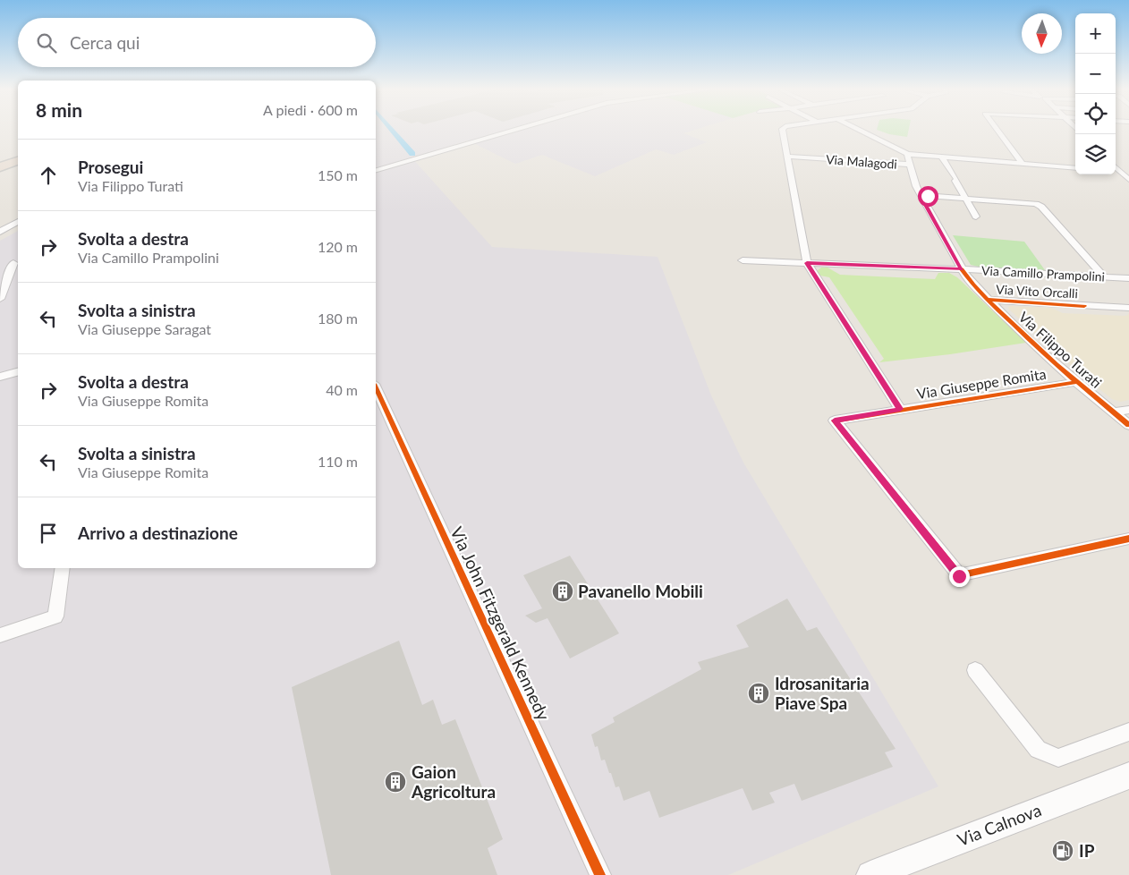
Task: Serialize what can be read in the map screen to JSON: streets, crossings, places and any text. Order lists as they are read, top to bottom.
{
  "streets": {
    "main road": ["Via Calnova"],
    "street": [
      "Via Malagodi",
      "Via Camillo Prampolini",
      "Via Vito Orcalli",
      "Via Filippo Turati",
      "Via Giuseppe Romita",
      "Via John Fitzgerald Kennedy"
    ]
  },
  "crossings": [
    ["Via Malagodi", "Via Filippo Turati"],
    ["Via Camillo Prampolini", "Via Filippo Turati"],
    ["Via Vito Orcalli", "Via Filippo Turati"],
    ["Via Filippo Turati", "Via Giuseppe Romita"]
  ],
  "places": {
    "building": ["Pavanello Mobili", "Idrosanitaria Piave Spa", "Gaion Agricoltura"],
    "fuel station": ["IP"]
  },
  "north": "bottom",
  "page": {
    "map_buttons": ["+", "−"],
    "search": "Cerca qui",
    "heading": ["8 min", "A piedi · 600 m"],
    "list": [
      ["Prosegui", "Via Filippo Turati", "150 m"],
      ["Svolta a destra", "Via Camillo Prampolini", "120 m"],
      ["Svolta a sinistra", "Via Giuseppe Saragat", "180 m"],
      ["Svolta a destra", "Via Giuseppe Romita", "40 m"],
      ["Svolta a sinistra", "Via Giuseppe Romita", "110 m"],
      "Arrivo a destinazione"
    ]
  }
}
